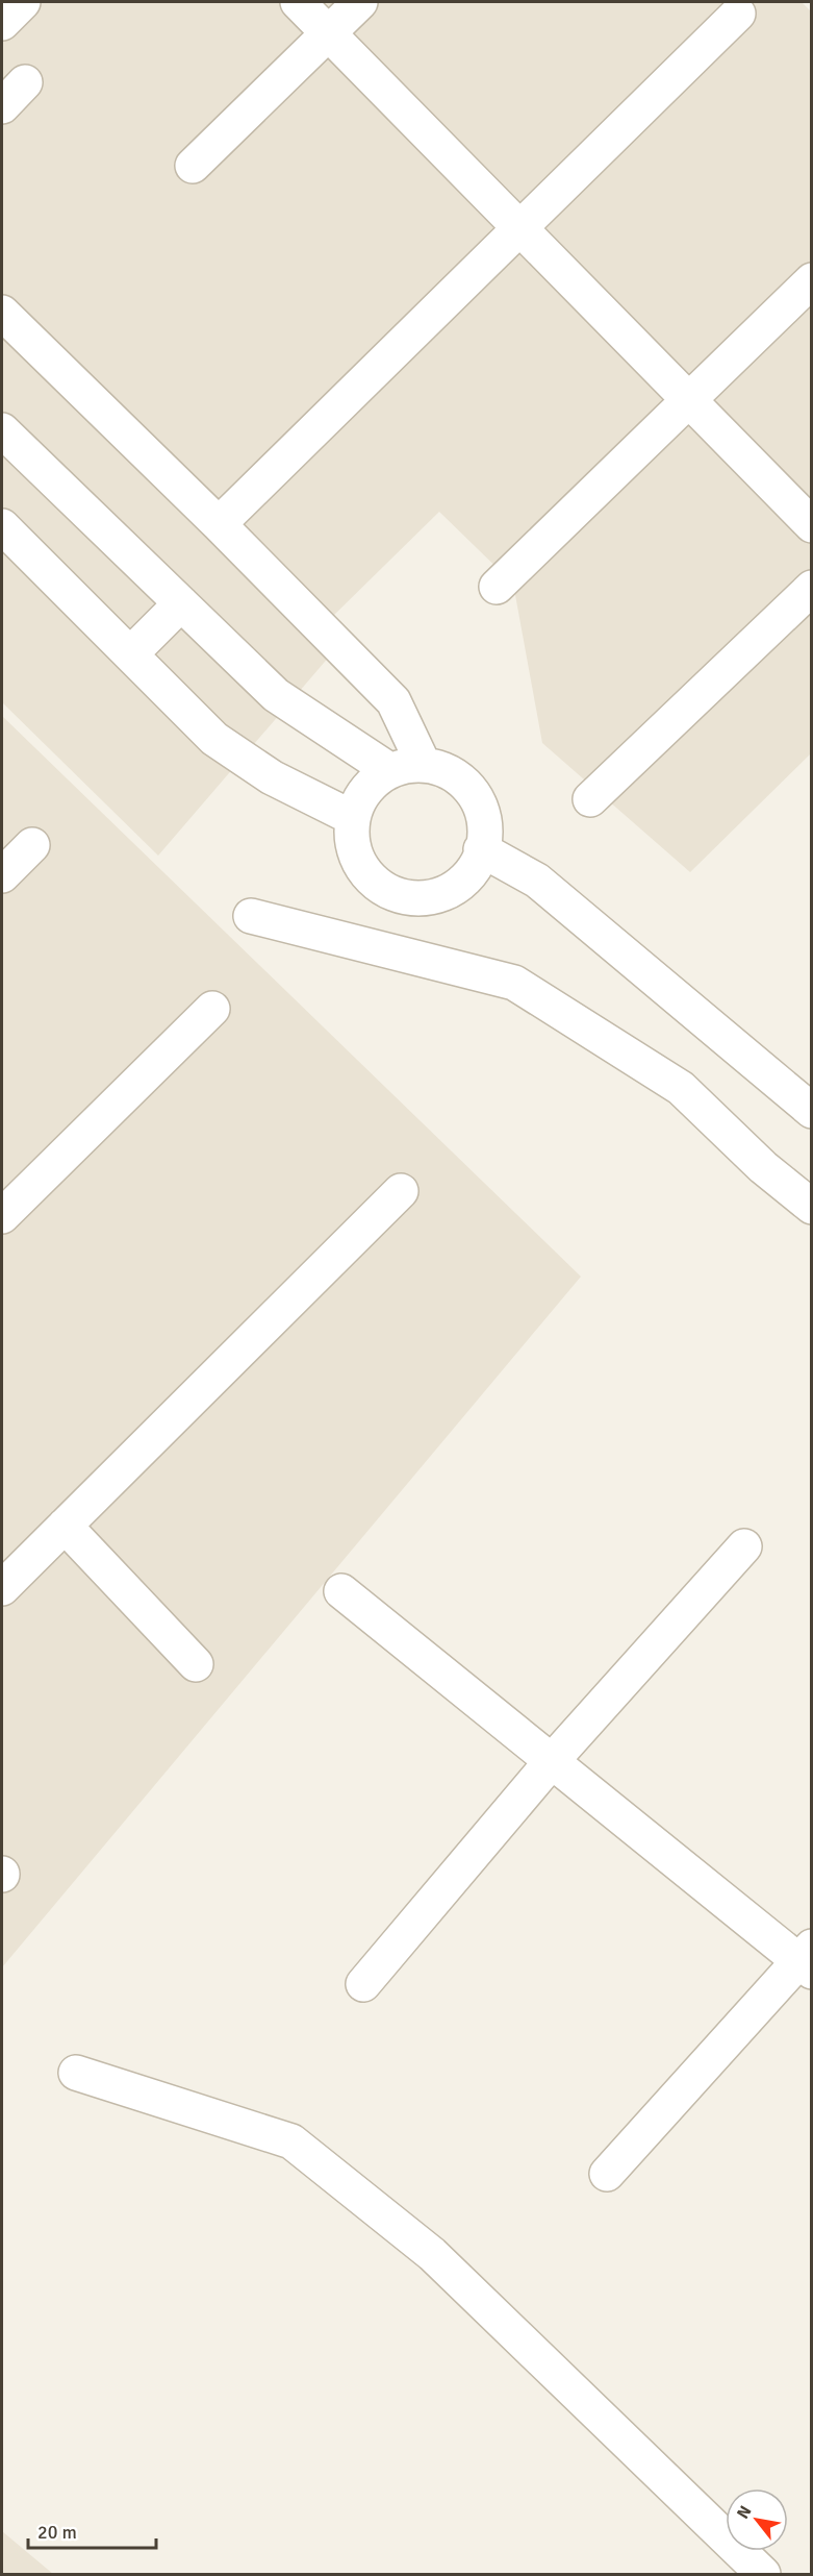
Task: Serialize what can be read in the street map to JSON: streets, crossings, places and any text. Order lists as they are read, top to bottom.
{
  "scale_bar": "20 m",
  "north": "top left"
}
